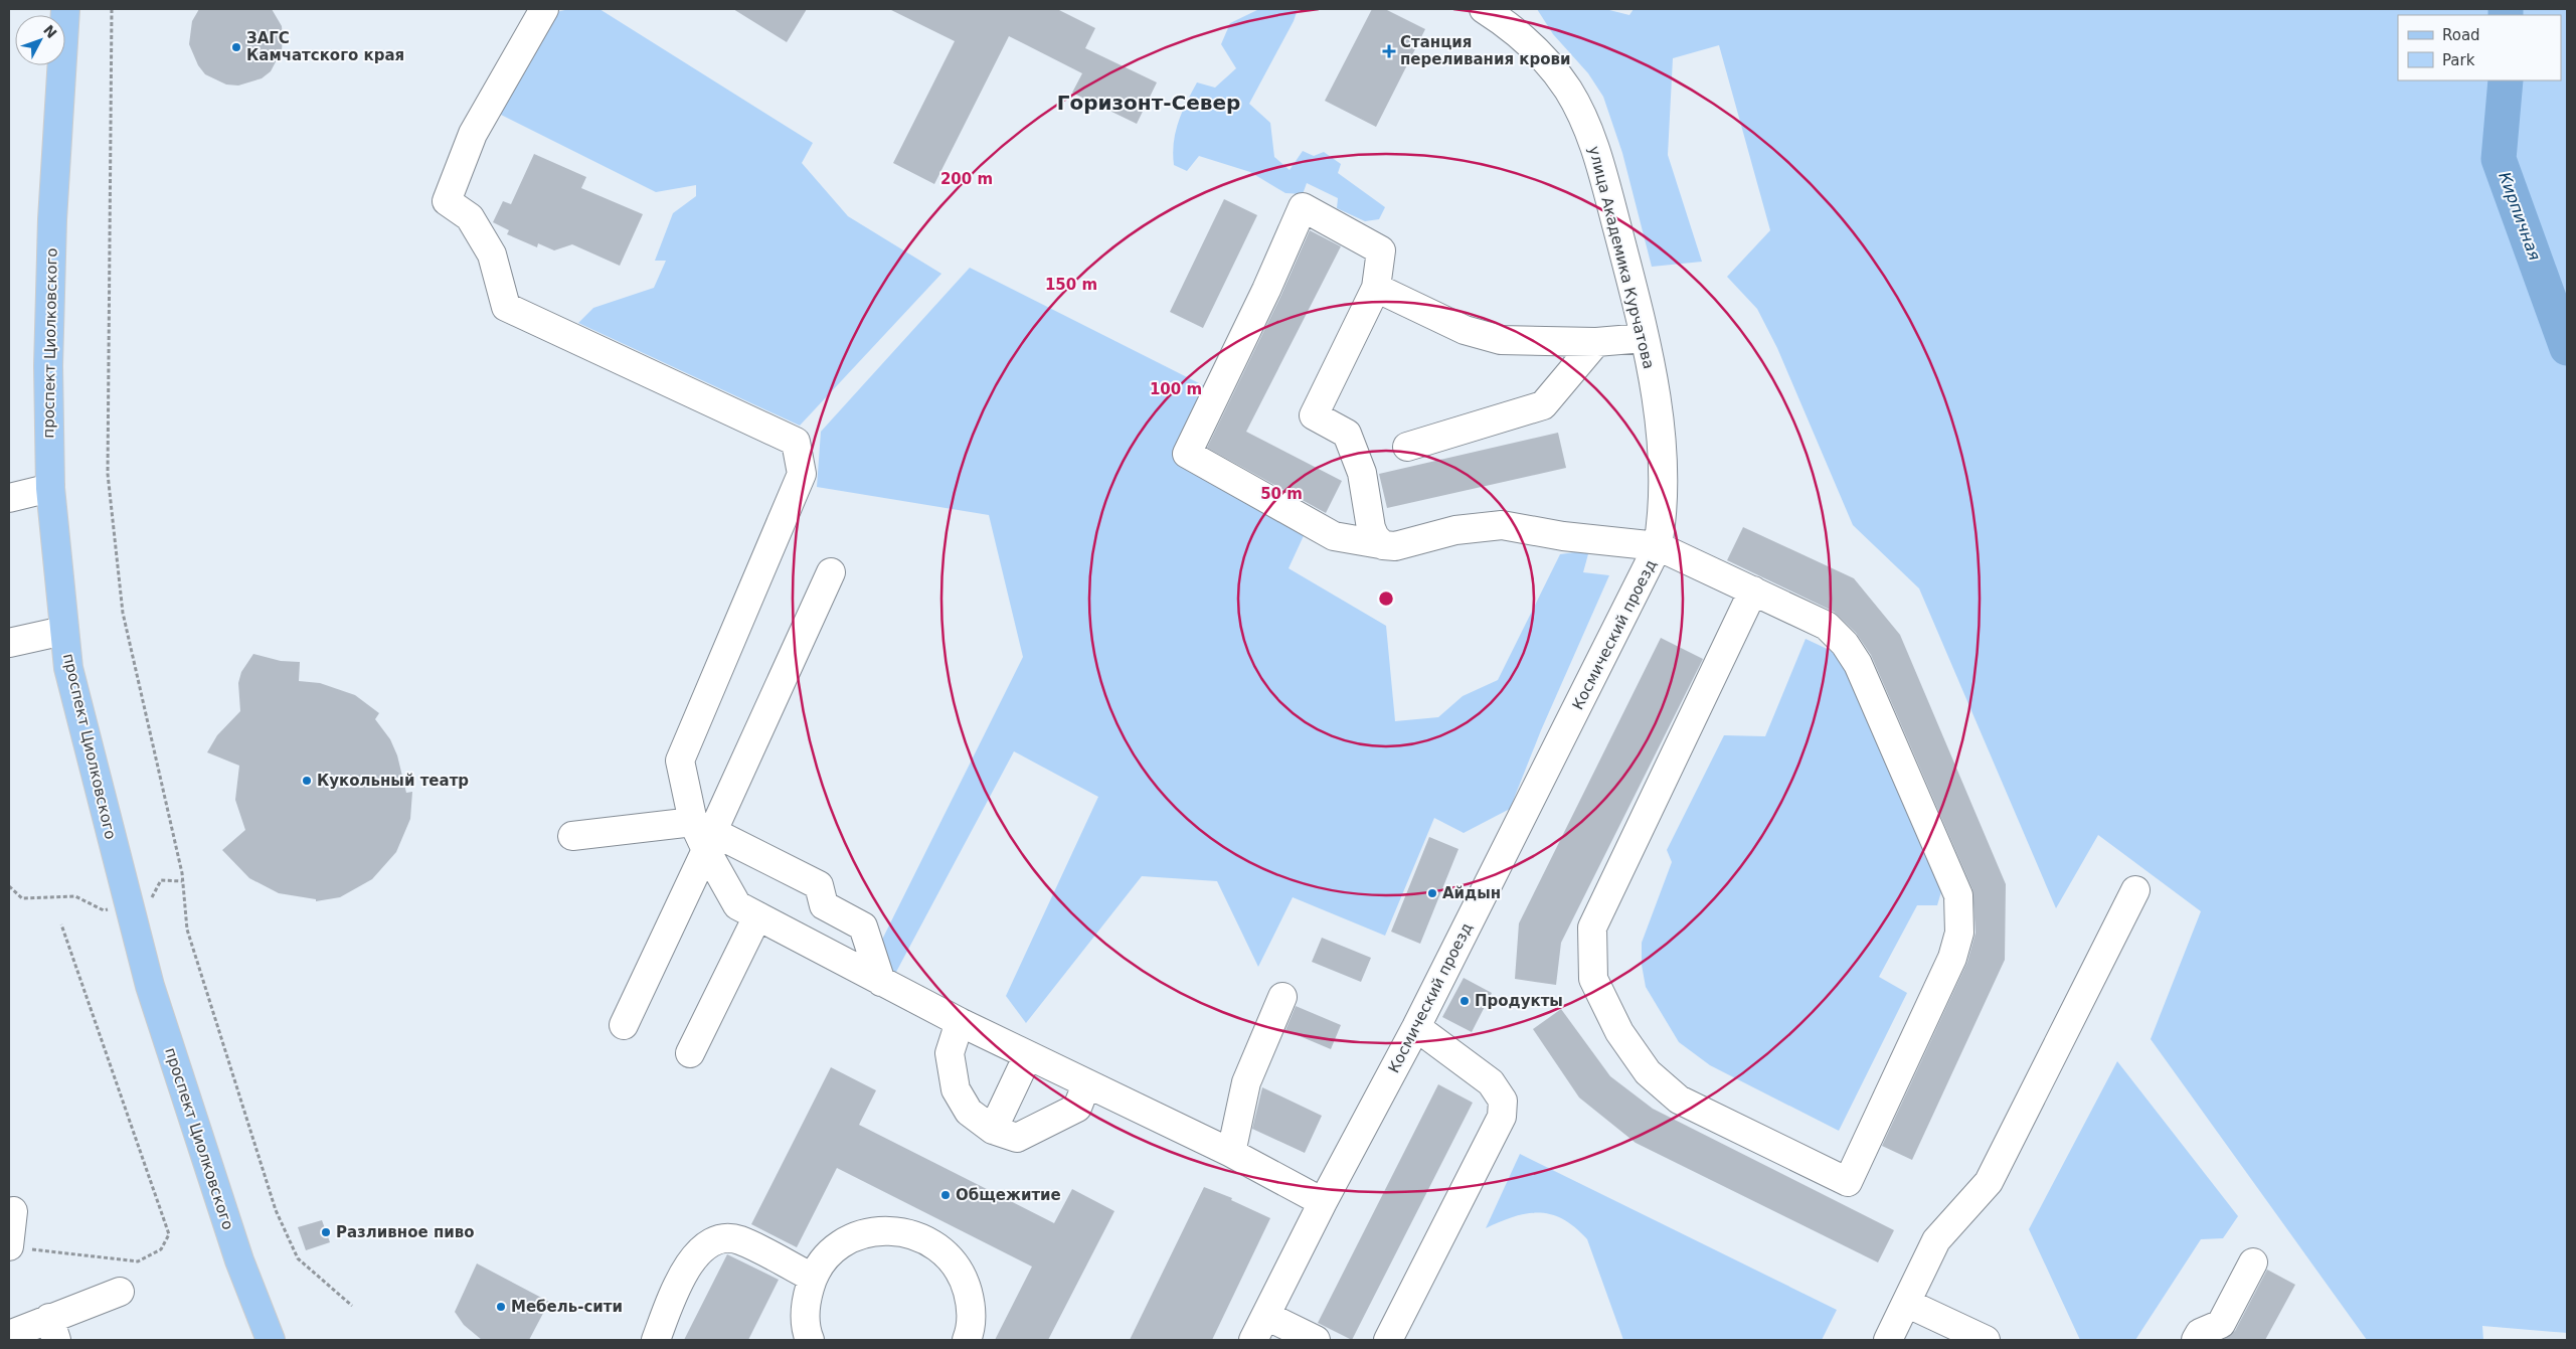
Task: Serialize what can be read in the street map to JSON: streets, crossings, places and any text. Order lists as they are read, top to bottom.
{
  "streets": {
    "main road": ["проспект Циолковского"],
    "street": ["улица Академика Курчатова", "Космический проезд"]
  },
  "crossings": [
    ["улица Академика Курчатова", "Космический проезд"]
  ],
  "districts": ["Горизонт-Север"],
  "water": ["Кирпичная"],
  "places": {
    "other": [
      "ЗАГС Камчатского края",
      "Кукольный театр",
      "Айдын",
      "Продукты",
      "Общежитие",
      "Разливное пиво",
      "Мебель-сити"
    ],
    "health": ["Станция переливания крови"]
  },
  "legend": ["Road", "Park"],
  "north": "top right",
  "rings": [
    "200 m",
    "150 m",
    "100 m",
    "50 m"
  ]
}
